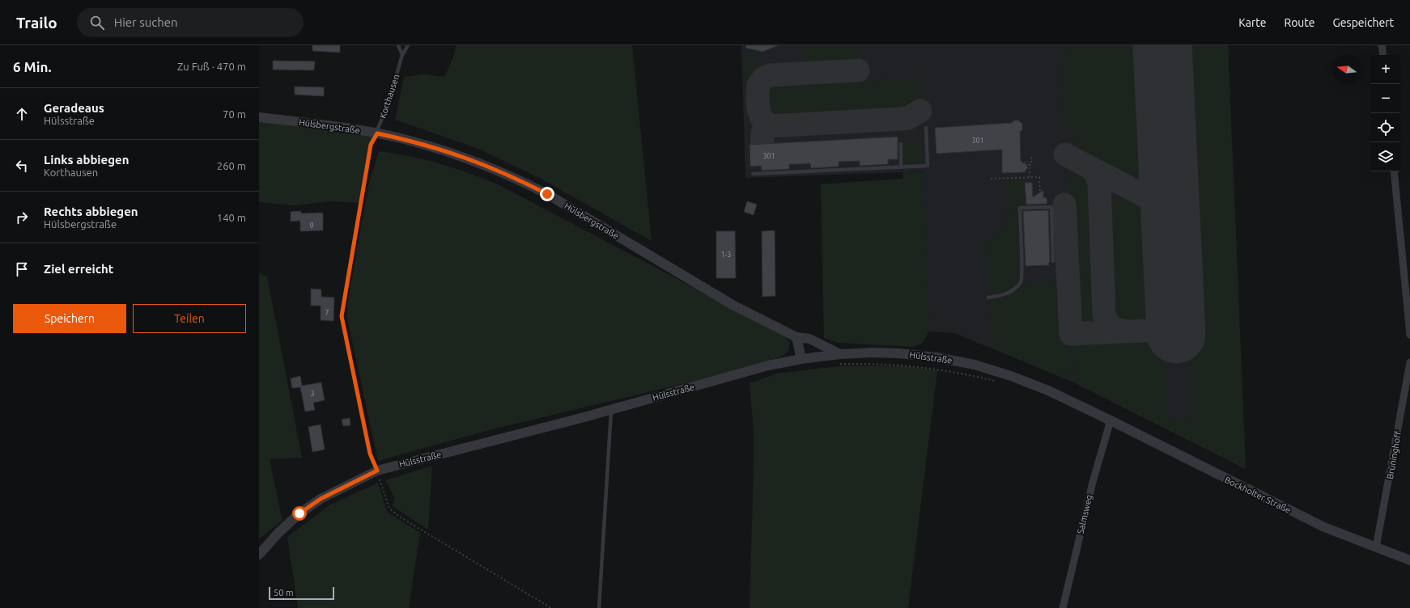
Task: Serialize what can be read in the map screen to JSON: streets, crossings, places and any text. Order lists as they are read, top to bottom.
{
  "streets": {
    "street": [
      "Hülsbergstraße",
      "Hülsstraße",
      "Brüninghoff",
      "Bockholter Straße",
      "Salmsweg"
    ],
    "lane": ["Korthausen"]
  },
  "crossings": [
    ["Korthausen", "Hülsbergstraße"],
    ["Korthausen", "Hülsstraße"],
    ["Hülsbergstraße", "Hülsstraße"],
    ["Hülsstraße", "Bockholter Straße"],
    ["Hülsstraße", "Salmsweg"],
    ["Brüninghoff", "Bockholter Straße"],
    ["Bockholter Straße", "Salmsweg"]
  ],
  "house_numbers": [
    "301",
    "301",
    "9",
    "1-3",
    "7",
    "3"
  ],
  "scale_bar": "50 m",
  "north": "left",
  "page": {
    "header": "Trailo",
    "search": "Hier suchen",
    "nav": ["Karte", "Route", "Gespeichert"],
    "heading": ["6 Min.", "Zu Fuß · 470 m"],
    "map_buttons": ["+", "−"],
    "list": [
      ["Geradeaus", "Hülsstraße", "70 m"],
      ["Links abbiegen", "Korthausen", "260 m"],
      ["Rechts abbiegen", "Hülsbergstraße", "140 m"],
      "Ziel erreicht"
    ],
    "buttons": ["Speichern", "Teilen"],
    "scale": "50 m"
  }
}
